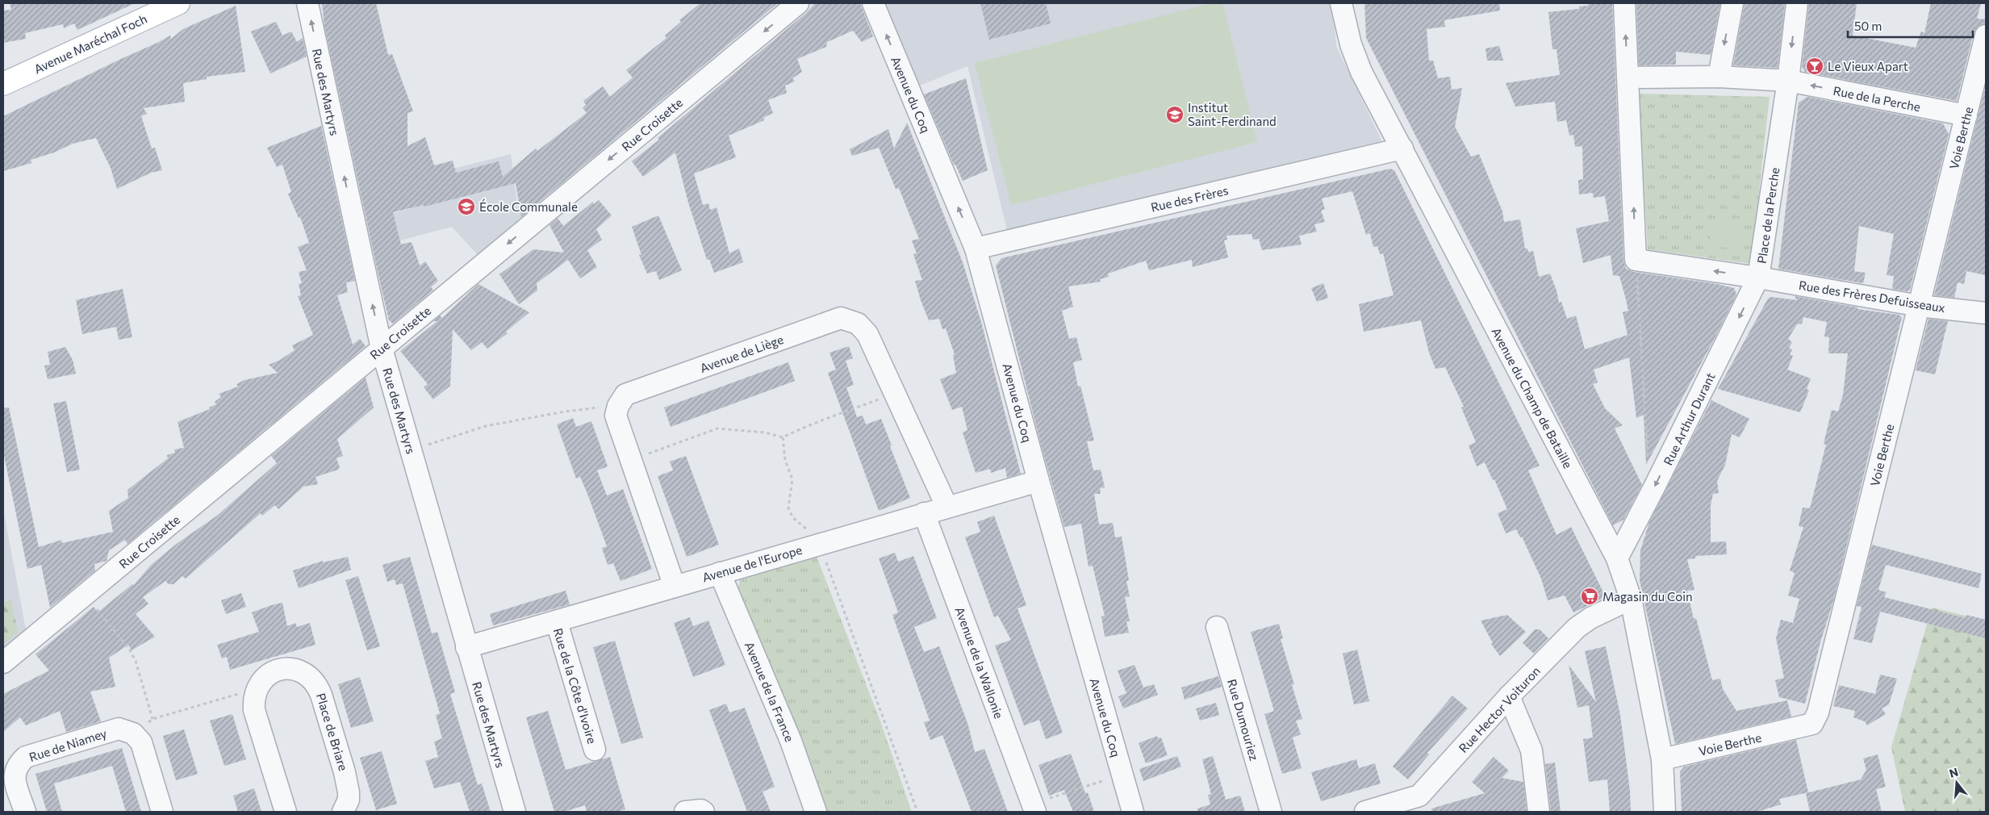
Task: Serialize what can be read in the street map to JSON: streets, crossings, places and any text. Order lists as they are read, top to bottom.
{
  "streets": {
    "main road": ["Avenue Maréchal Foch"],
    "street": [
      "Rue des Martyrs",
      "Avenue du Coq",
      "Rue de la Perche",
      "Rue Croisette",
      "Voie Berthe",
      "Rue des Frères",
      "Place de la Perche",
      "Rue des Frères Defuisseaux",
      "Avenue de Liège",
      "Avenue du Champ de Bataille",
      "Rue Arthur Durant",
      "Avenue de l'Europe",
      "Avenue de la Wallonie",
      "Rue de la Côte d'Ivoire",
      "Avenue de la France",
      "Rue Hector Voituron",
      "Rue Dumouriez",
      "Place de Briare",
      "Rue de Niamey"
    ]
  },
  "crossings": [
    ["Rue des Martyrs", "Rue Croisette"],
    ["Rue des Martyrs", "Avenue de l'Europe"],
    ["Avenue du Coq", "Rue des Frères"],
    ["Avenue du Coq", "Avenue de l'Europe"],
    ["Rue de la Perche", "Voie Berthe"],
    ["Rue de la Perche", "Place de la Perche"],
    ["Voie Berthe", "Rue des Frères Defuisseaux"],
    ["Voie Berthe", "Avenue du Champ de Bataille"],
    ["Rue des Frères", "Avenue du Champ de Bataille"],
    ["Place de la Perche", "Rue des Frères Defuisseaux"],
    ["Place de la Perche", "Rue Arthur Durant"],
    ["Rue des Frères Defuisseaux", "Rue Arthur Durant"],
    ["Avenue de Liège", "Avenue de l'Europe"],
    ["Avenue du Champ de Bataille", "Rue Arthur Durant"],
    ["Avenue du Champ de Bataille", "Rue Hector Voituron"],
    ["Avenue de l'Europe", "Avenue de la Wallonie"],
    ["Avenue de l'Europe", "Rue de la Côte d'Ivoire"],
    ["Avenue de l'Europe", "Avenue de la France"]
  ],
  "one_way": [
    "Rue des Martyrs",
    "Rue de la Perche",
    "Rue Croisette",
    "Rue Arthur Durant"
  ],
  "places": {
    "bar": ["Le Vieux Apart"],
    "school or university": ["Institut Saint-Ferdinand", "École Communale"],
    "supermarket": ["Magasin du Coin"]
  },
  "scale_bar": "50 m",
  "north": "top"
}
